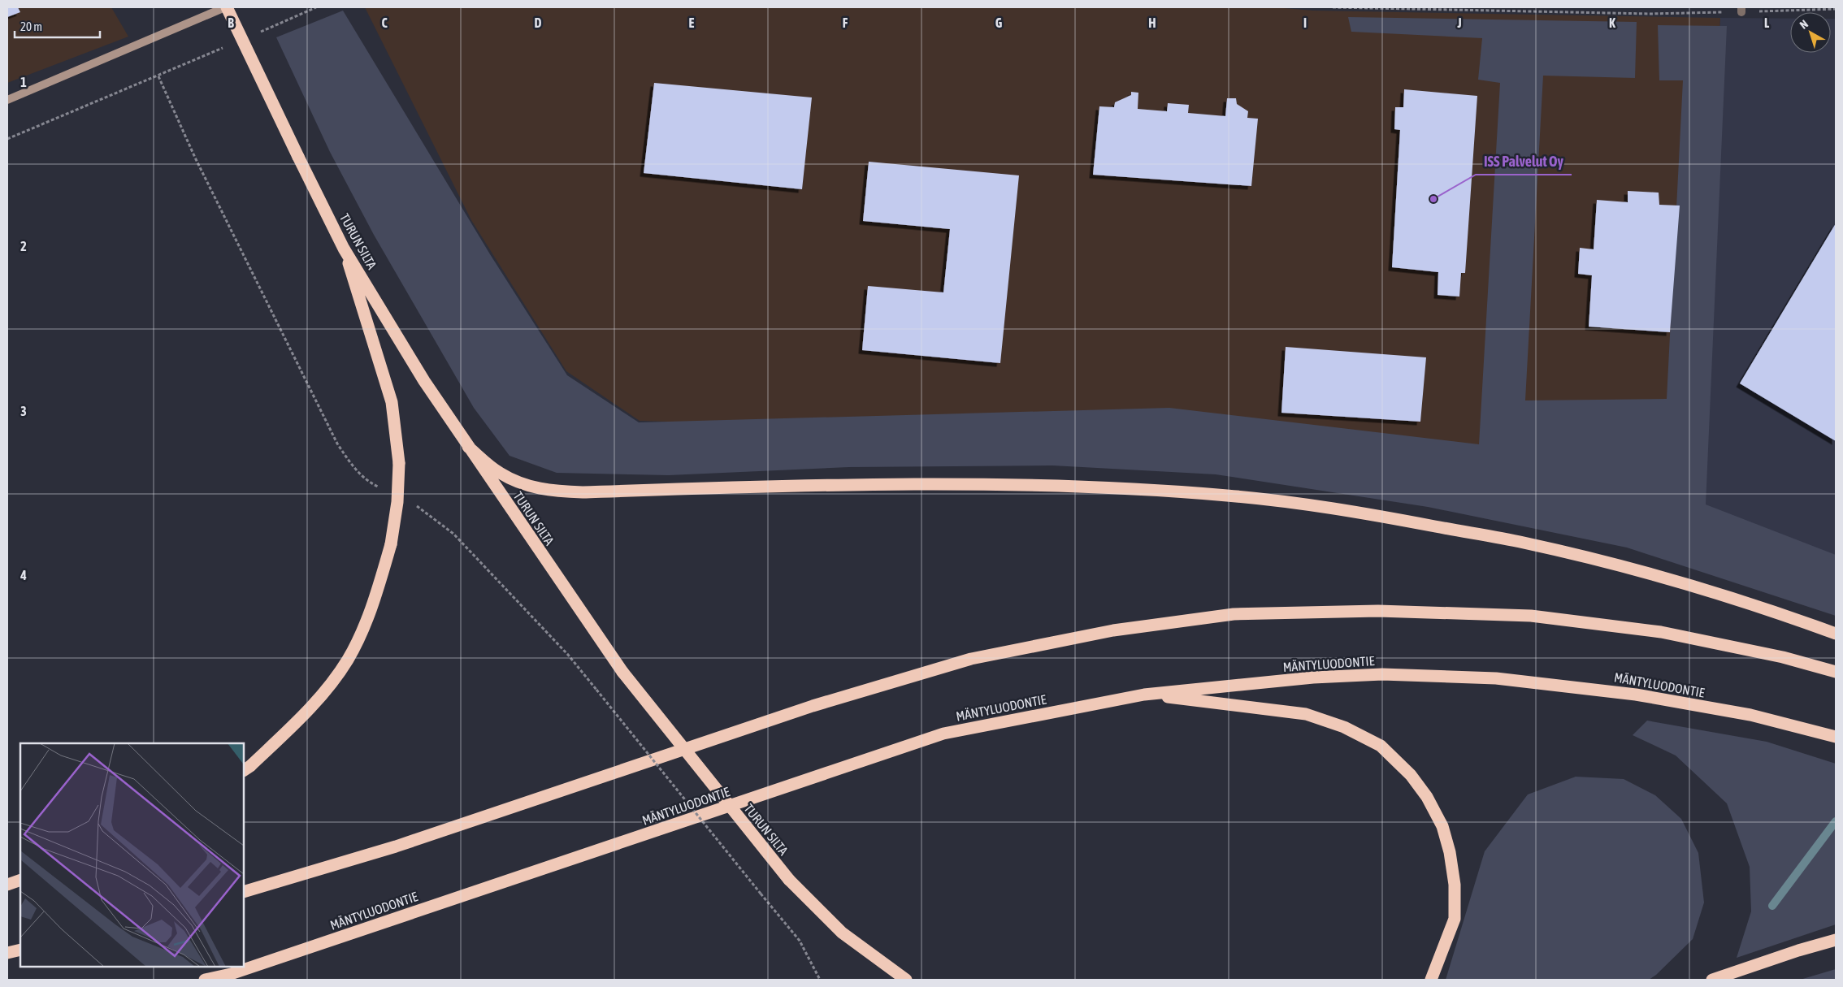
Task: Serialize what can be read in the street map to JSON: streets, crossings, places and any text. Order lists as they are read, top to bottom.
{
  "streets": {
    "highway": ["TURUN SILTA", "MÄNTYLUODONTIE"]
  },
  "places": ["ISS Palvelut Oy"],
  "scale_bar": "20 m",
  "north": "top left",
  "grid": {
    "columns": [
      "B",
      "C",
      "D",
      "E",
      "F",
      "G",
      "H",
      "I",
      "J",
      "K",
      "L"
    ],
    "rows": [
      "1",
      "2",
      "3",
      "4"
    ]
  }
}
